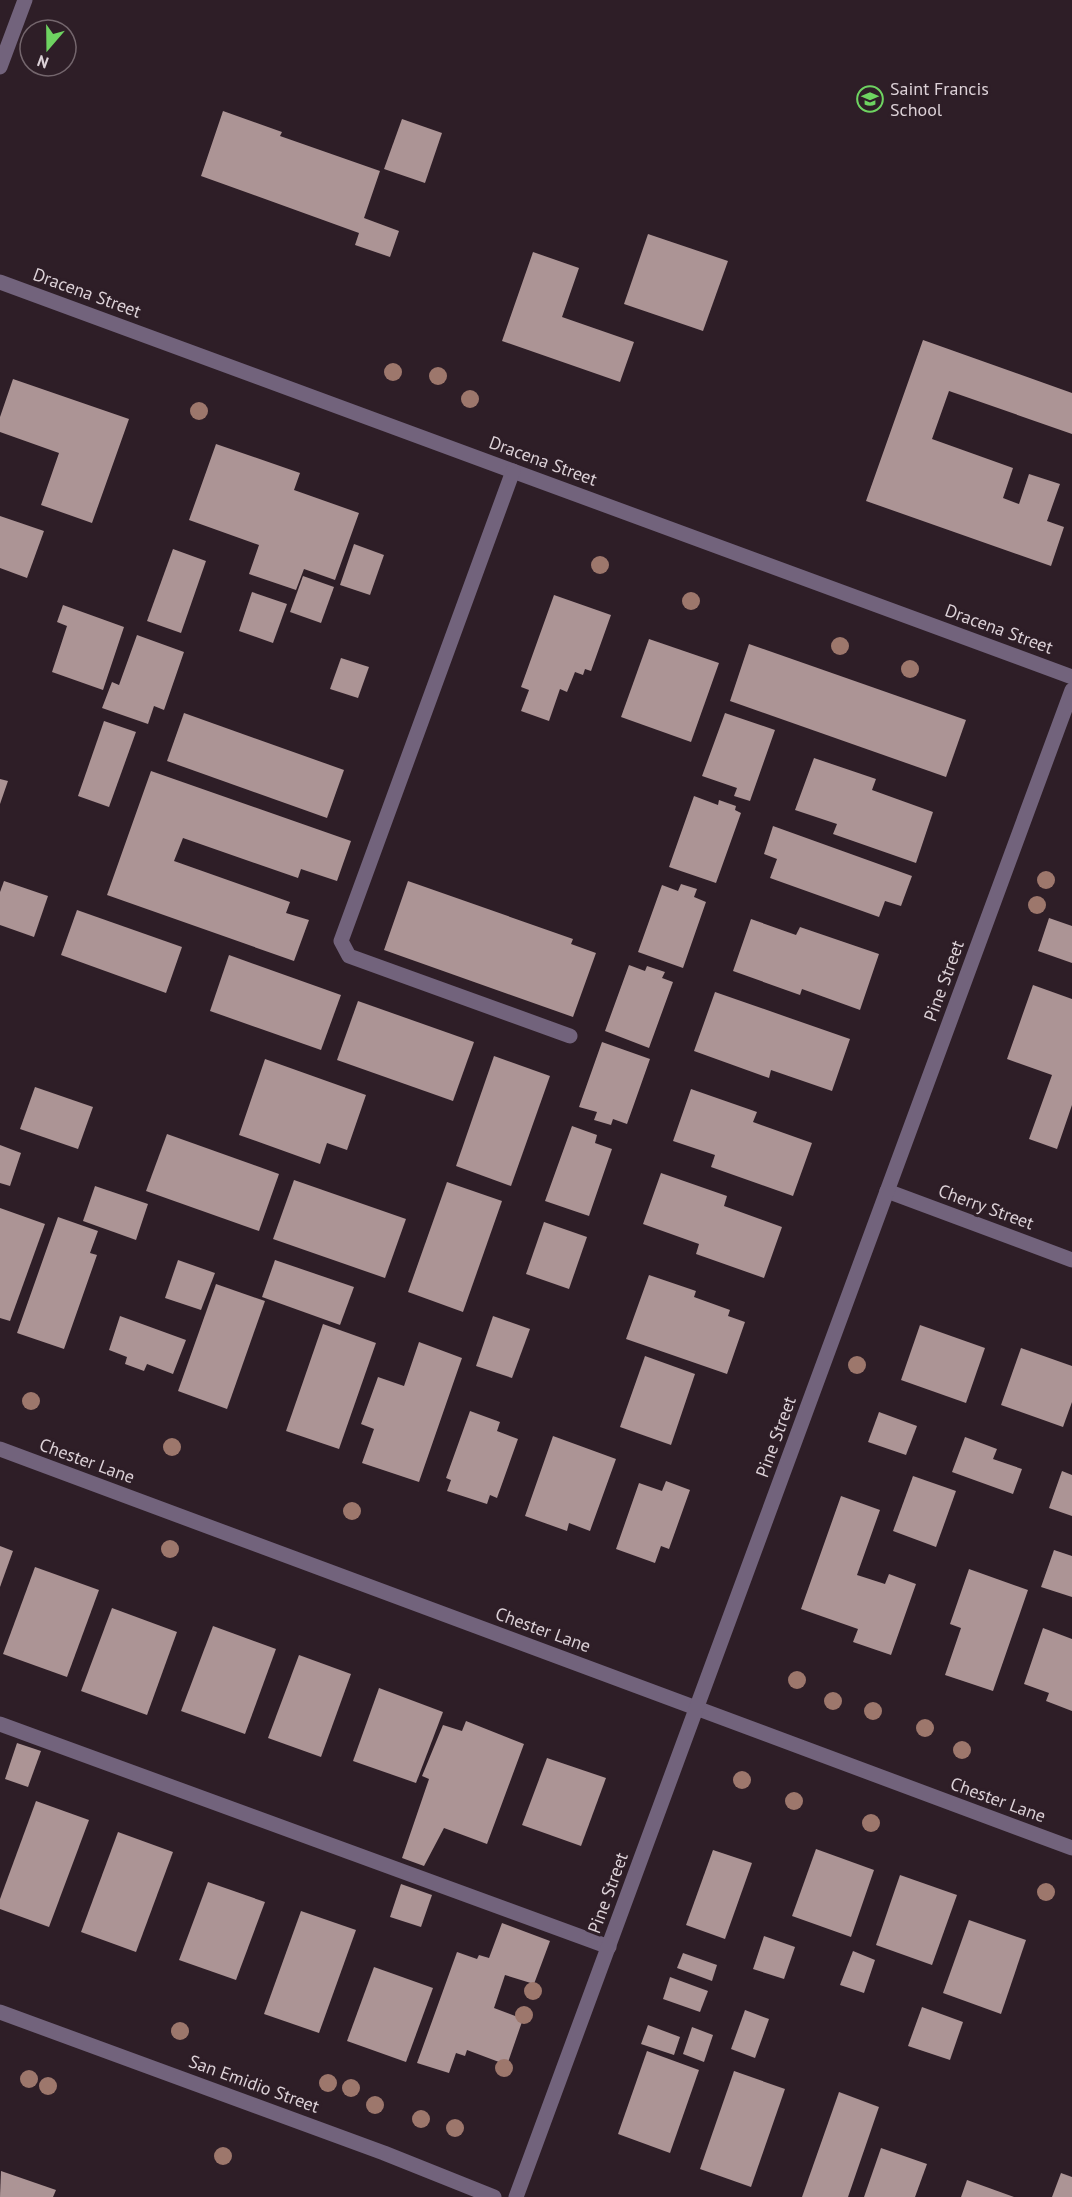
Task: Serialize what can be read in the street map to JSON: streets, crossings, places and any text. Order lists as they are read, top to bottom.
{
  "streets": {
    "street": [
      "Dracena Street",
      "Pine Street",
      "Cherry Street",
      "Chester Lane",
      "San Emidio Street"
    ]
  },
  "crossings": [
    ["Pine Street", "Cherry Street"],
    ["Pine Street", "Chester Lane"]
  ],
  "places": {
    "school or university": ["Saint Francis School"]
  },
  "north": "bottom"
}
